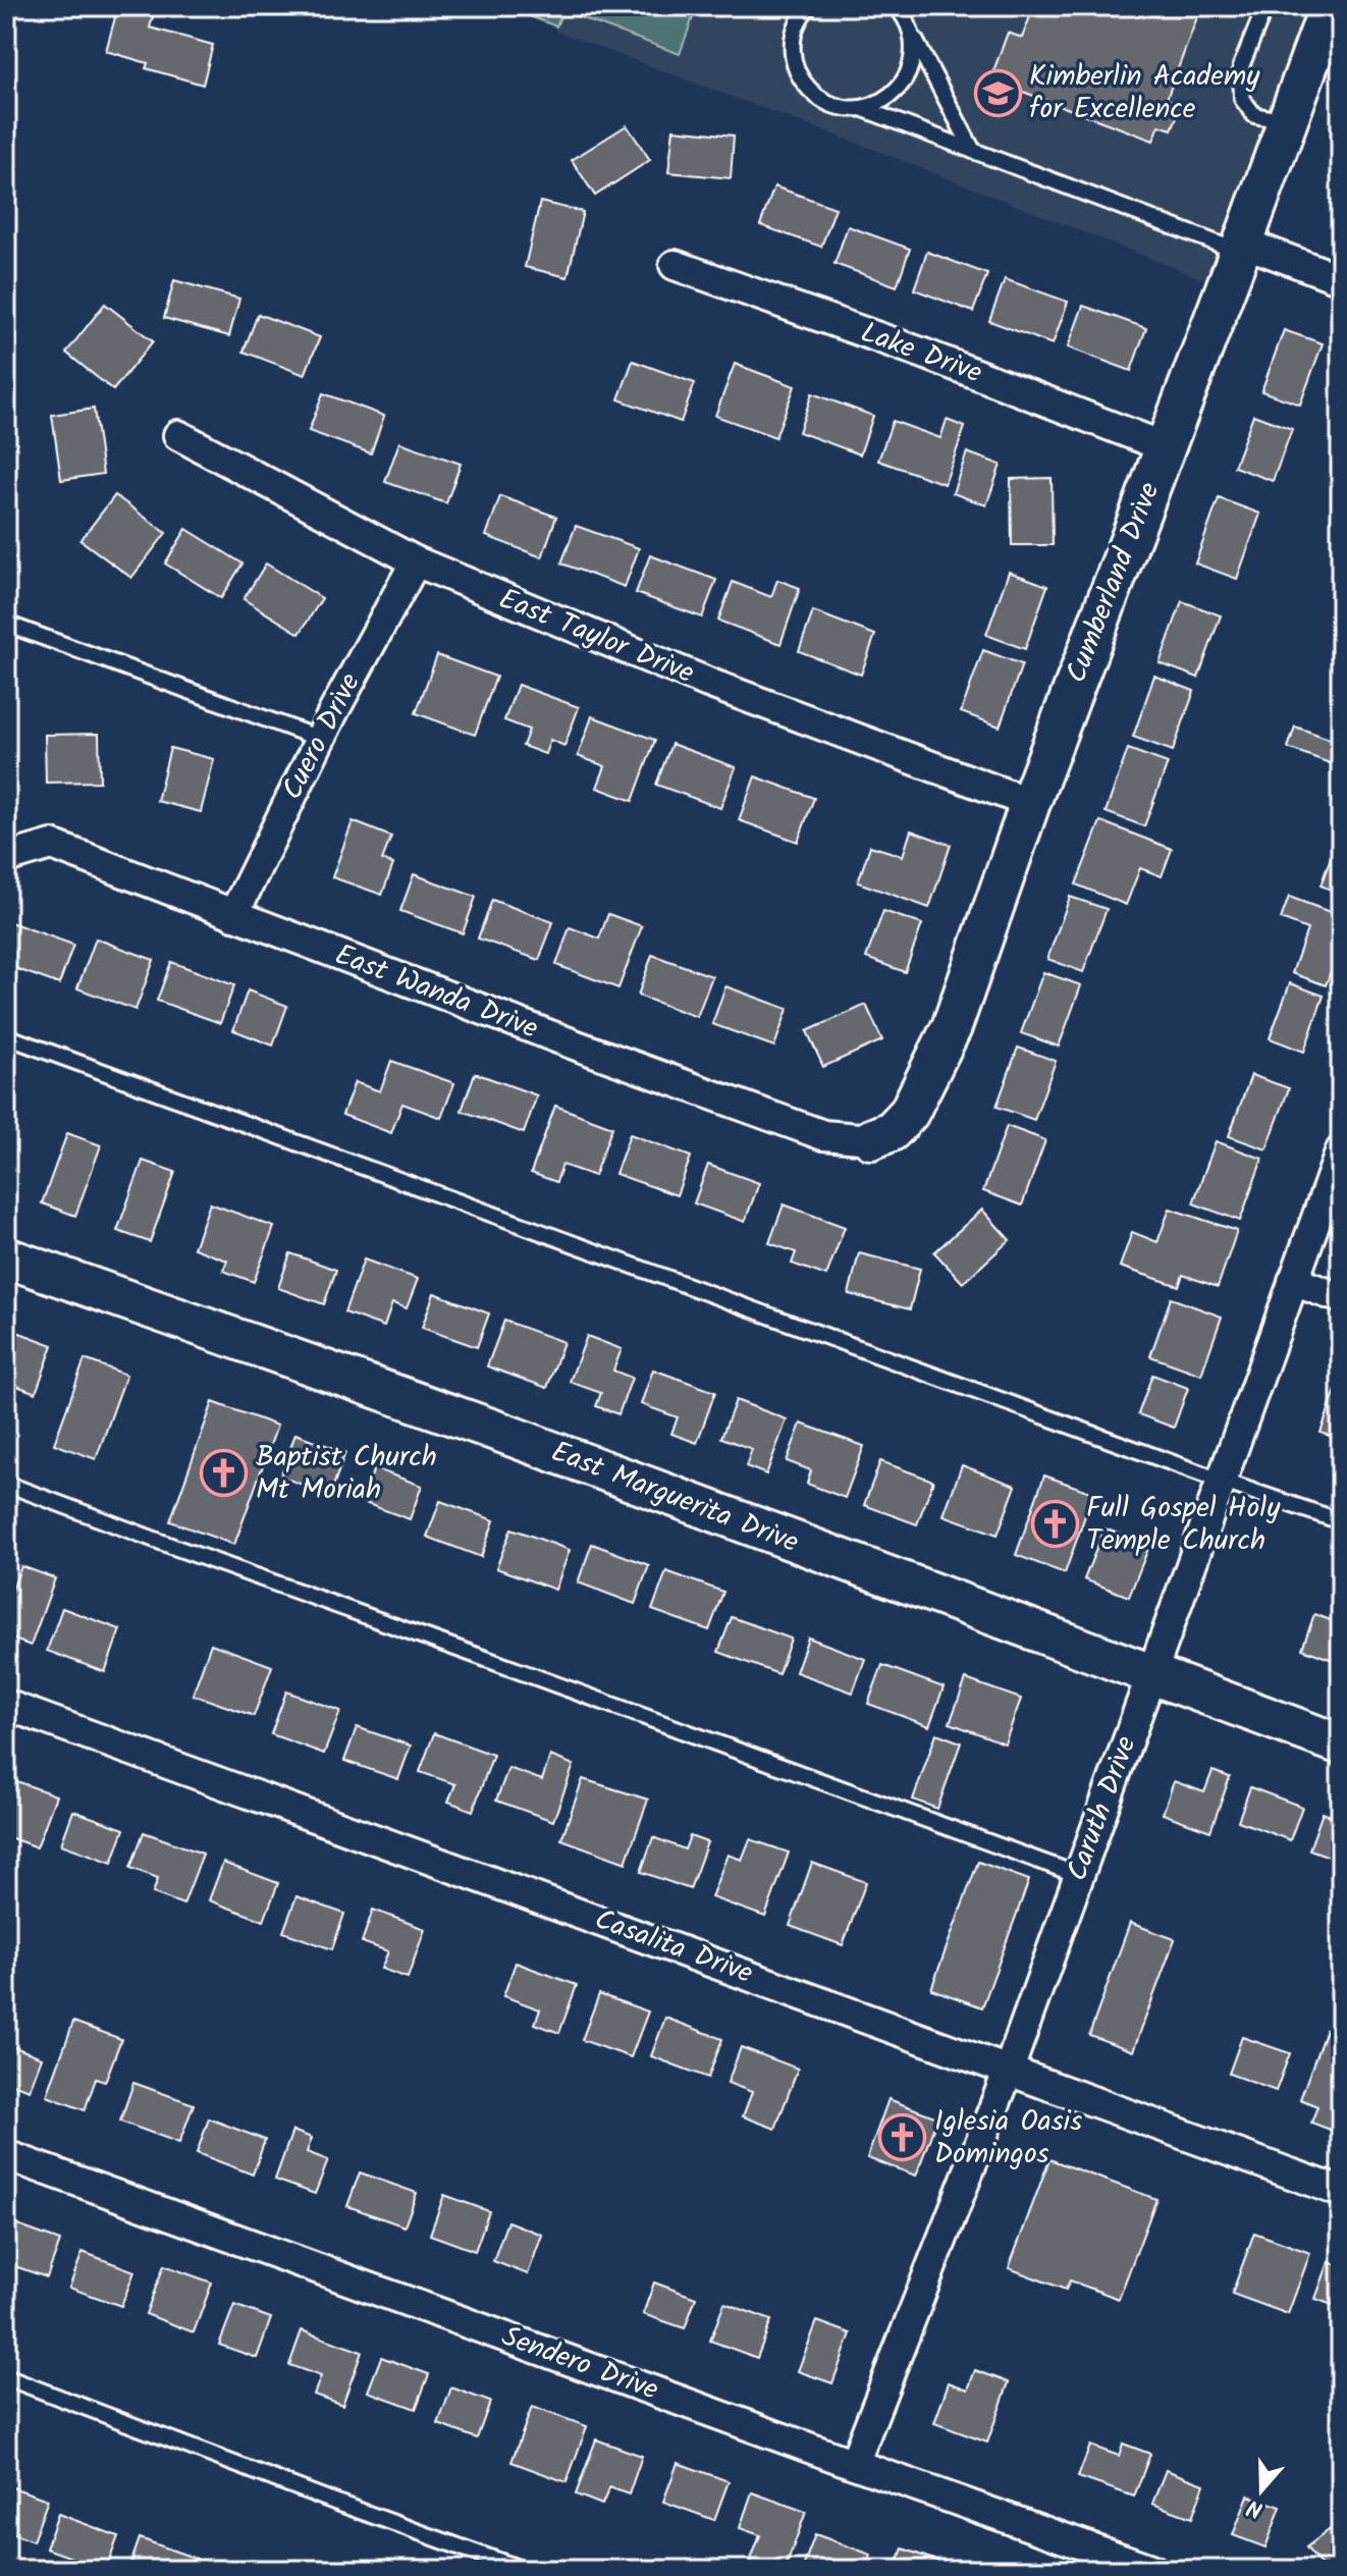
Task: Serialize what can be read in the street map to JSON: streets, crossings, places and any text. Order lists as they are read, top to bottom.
{
  "streets": {
    "street": [
      "Lake Drive",
      "Cumberland Drive",
      "East Taylor Drive",
      "Cuero Drive",
      "East Wanda Drive",
      "East Marguerita Drive",
      "Caruth Drive",
      "Casalita Drive",
      "Sendero Drive"
    ]
  },
  "crossings": [
    ["Lake Drive", "Cumberland Drive"],
    ["Cumberland Drive", "East Taylor Drive"],
    ["Cumberland Drive", "East Wanda Drive"],
    ["East Taylor Drive", "Cuero Drive"],
    ["Cuero Drive", "East Wanda Drive"],
    ["East Marguerita Drive", "Caruth Drive"],
    ["Caruth Drive", "Casalita Drive"],
    ["Caruth Drive", "Sendero Drive"]
  ],
  "places": {
    "school or university": ["Kimberlin Academy for Excellence"],
    "church": ["Baptist Church Mt Moriah", "Full Gospel Holy Temple Church", "Iglesia Oasis Domingos"]
  },
  "north": "bottom"
}
